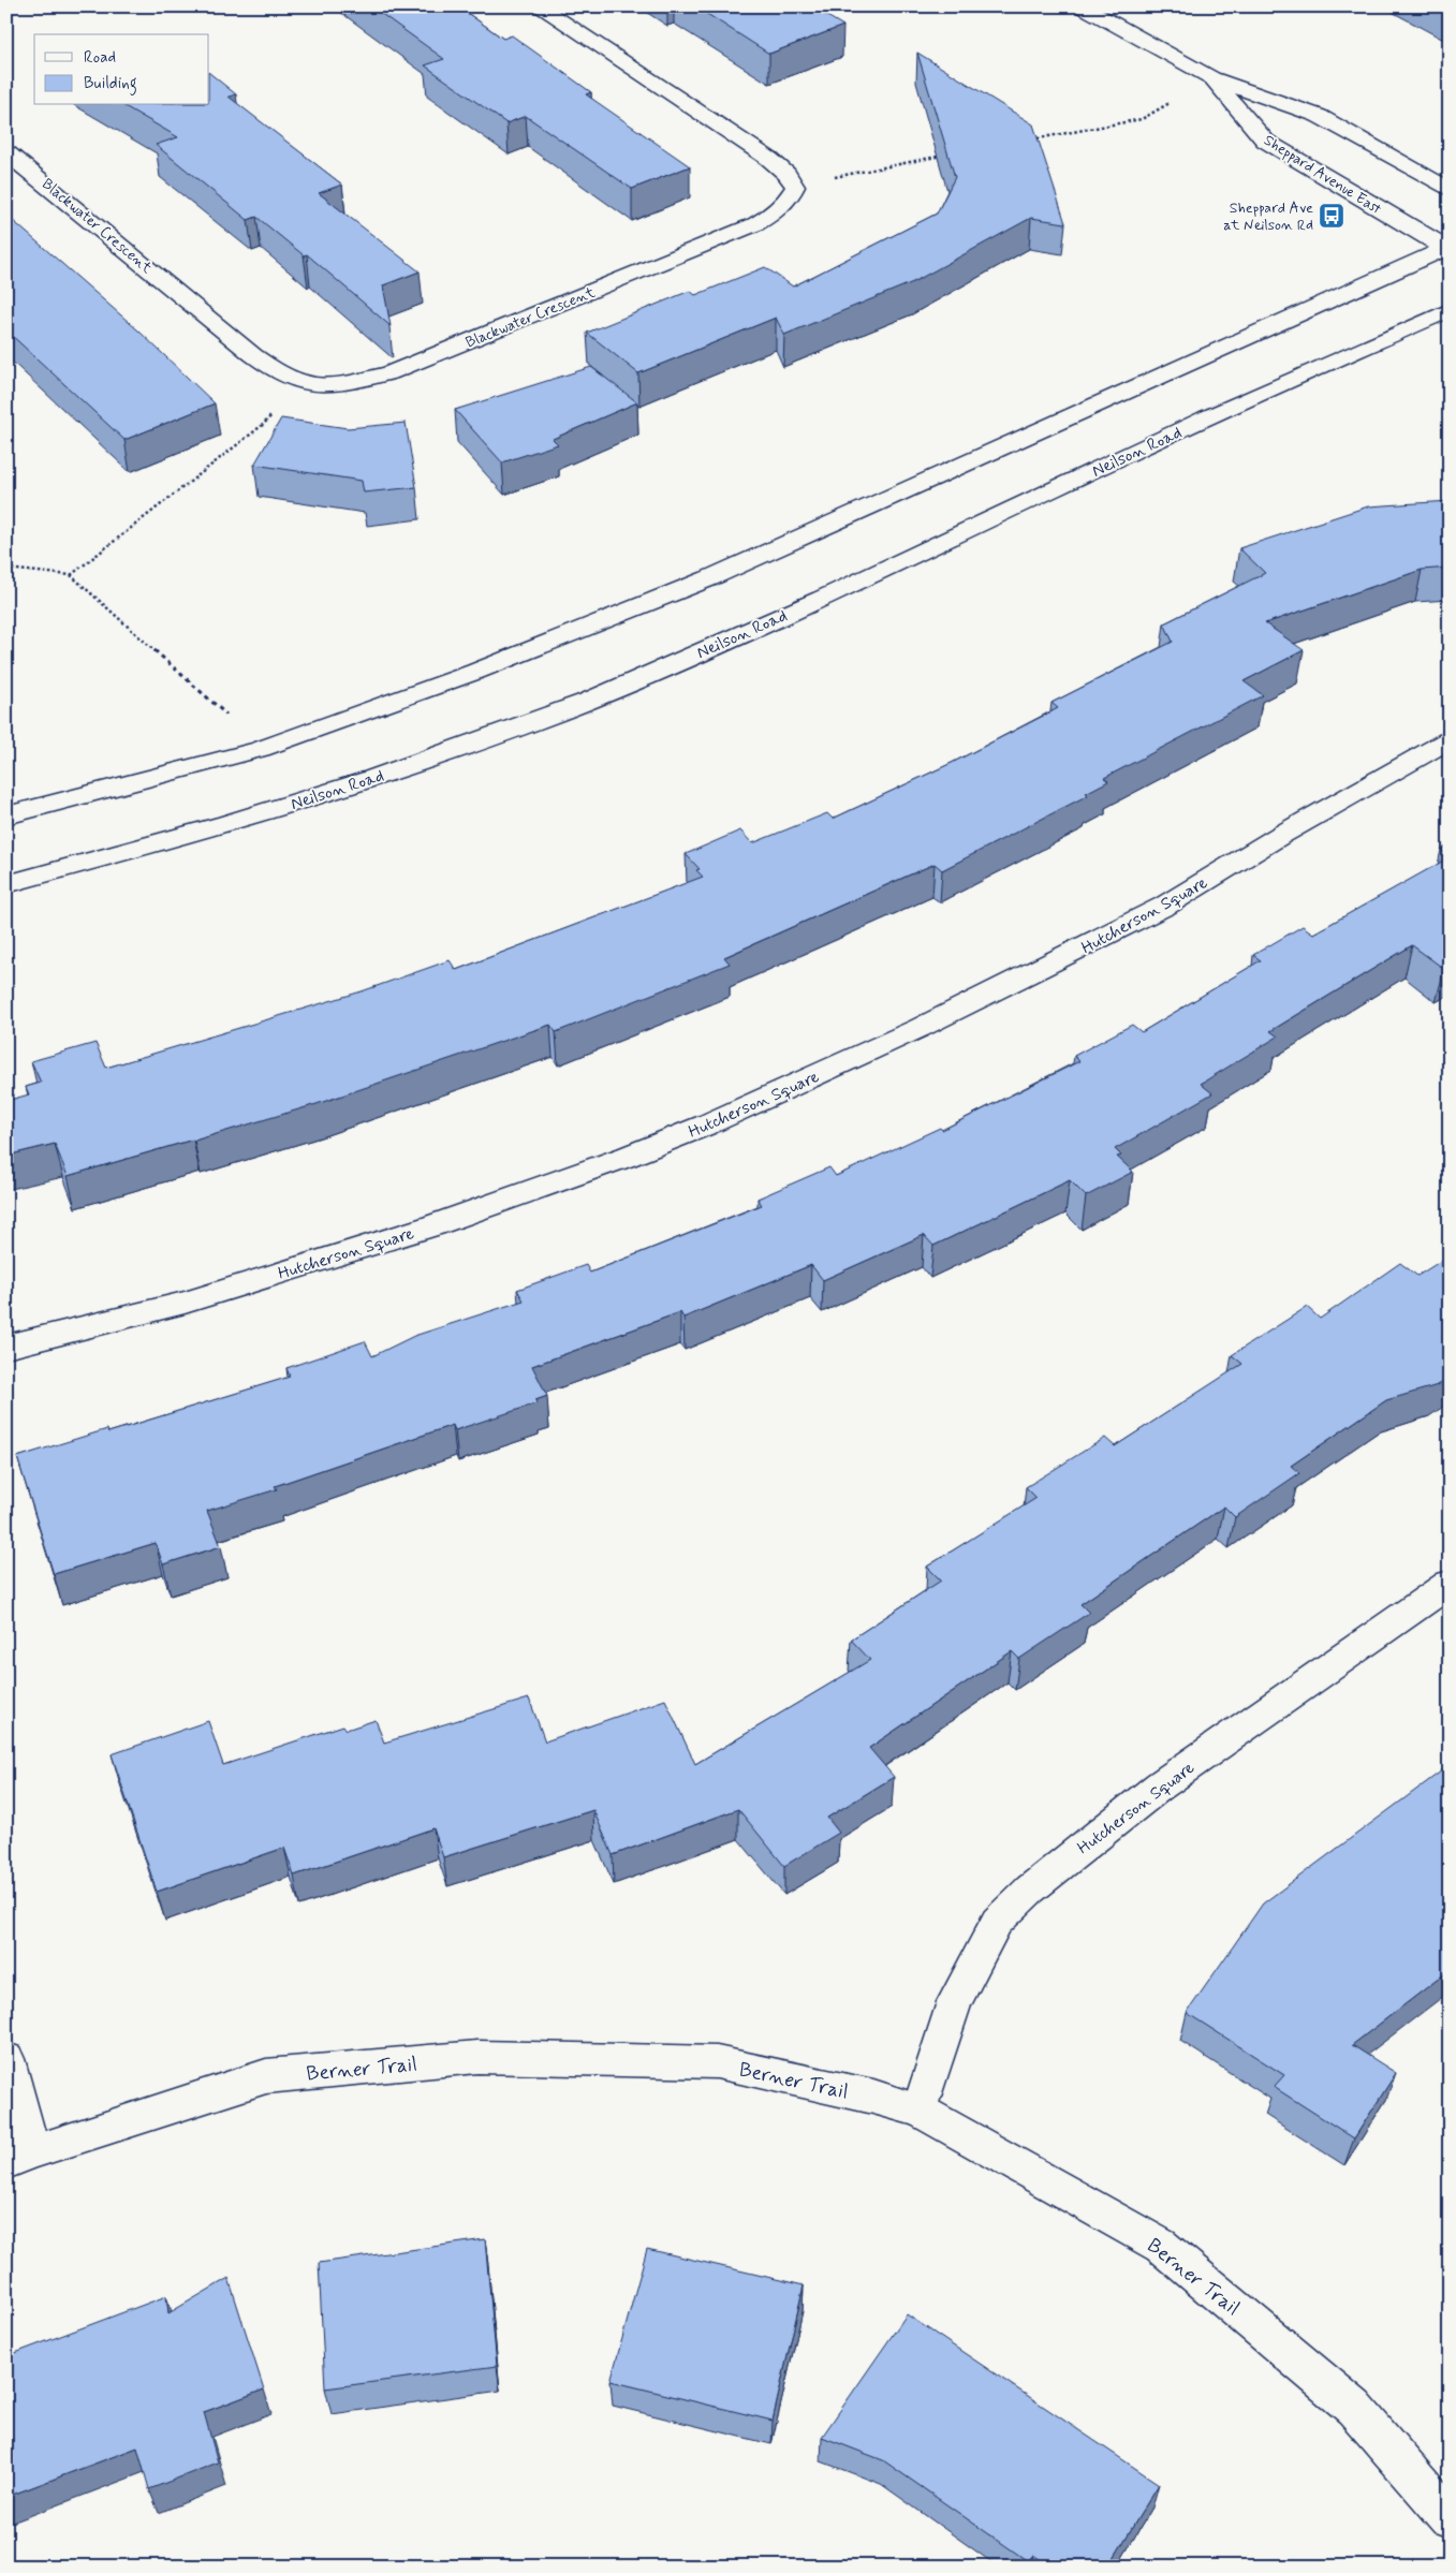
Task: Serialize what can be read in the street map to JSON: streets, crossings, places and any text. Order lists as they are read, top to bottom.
{
  "streets": {
    "street": [
      "Sheppard Avenue East",
      "Blackwater Crescent",
      "Neilson Road",
      "Hutcherson Square",
      "Berner Trail"
    ]
  },
  "crossings": [
    ["Hutcherson Square", "Berner Trail"]
  ],
  "places": {
    "bus stop": ["Sheppard Ave at Neilson Rd"]
  },
  "legend": ["Road", "Building"]
}
